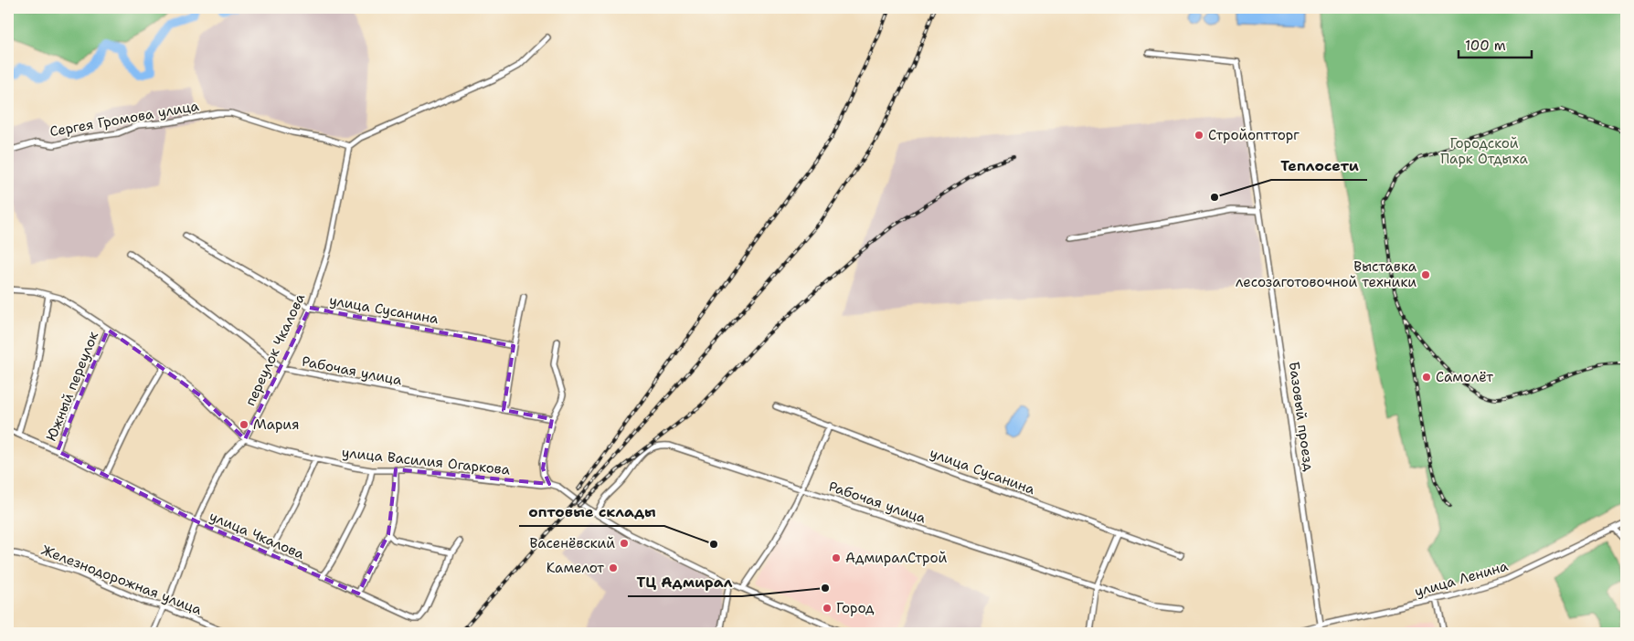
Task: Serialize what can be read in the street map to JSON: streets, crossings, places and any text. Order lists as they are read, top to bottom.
{
  "streets": {
    "street": [
      "Сергея Громова улица",
      "улица Сусанина",
      "переулок Чкалова",
      "Рабочая улица",
      "Южный переулок",
      "Базовый проезд",
      "улица Василия Огаркова",
      "улица Чкалова",
      "улица Ленина",
      "Железнодорожная улица"
    ]
  },
  "crossings": [
    ["Сергея Громова улица", "переулок Чкалова"],
    ["улица Сусанина", "переулок Чкалова"],
    ["переулок Чкалова", "Рабочая улица"],
    ["переулок Чкалова", "улица Василия Огаркова"],
    ["переулок Чкалова", "улица Чкалова"],
    ["переулок Чкалова", "Железнодорожная улица"],
    ["Рабочая улица", "улица Василия Огаркова"],
    ["Южный переулок", "улица Василия Огаркова"],
    ["Южный переулок", "улица Чкалова"],
    ["Базовый проезд", "улица Ленина"]
  ],
  "parks": ["Городской Парк Отдыха"],
  "places": [
    "Стройоптторг",
    "Теплосети",
    "Выставка лесозаготовочной техники",
    "Самолёт",
    "Мария",
    "Васенёвский",
    "оптовые склады",
    "АдмиралСтрой",
    "Камелот",
    "ТЦ Адмирал",
    "Город"
  ],
  "scale_bar": "100 m"
}
